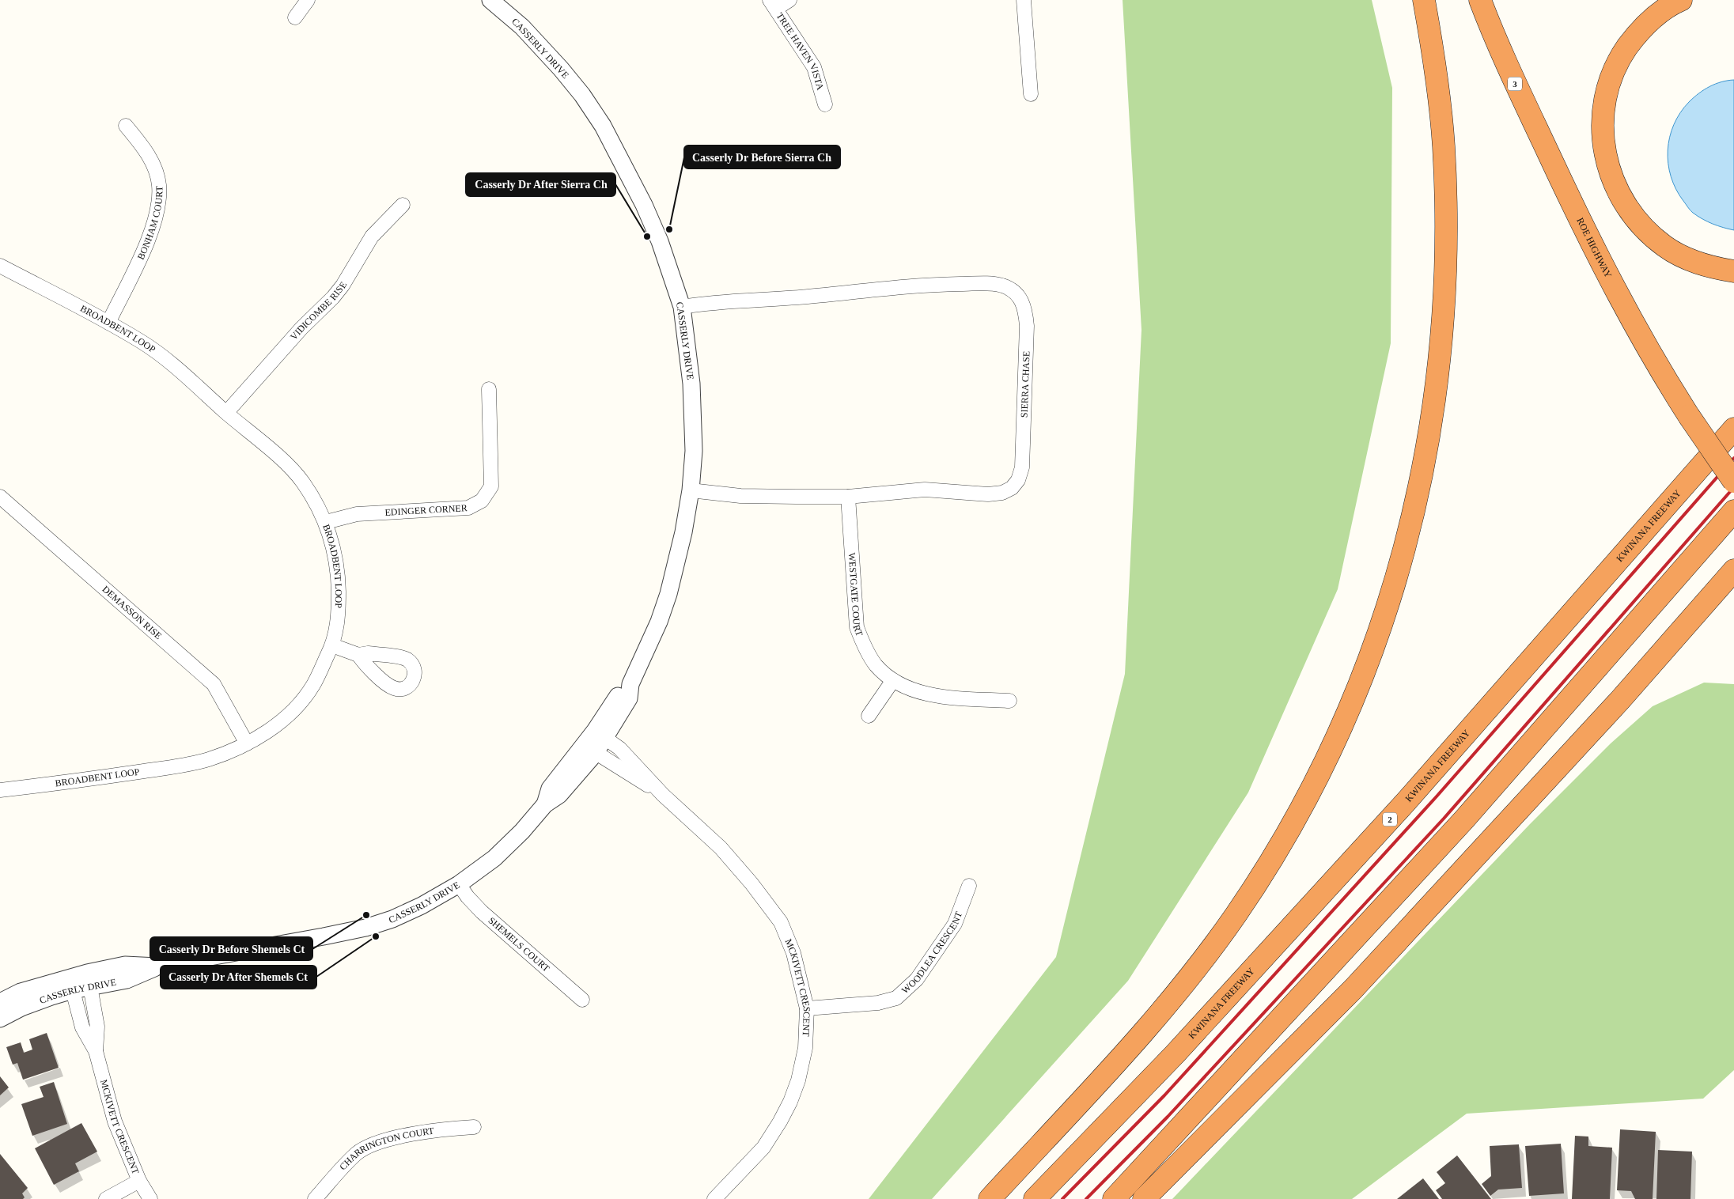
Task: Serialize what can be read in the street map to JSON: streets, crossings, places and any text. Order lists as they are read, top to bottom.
{
  "streets": {
    "highway": [
      "3",
      "ROE HIGHWAY",
      "KWINANA FREEWAY",
      "2"
    ],
    "street": [
      "CASSERLY DRIVE",
      "TREE HAVEN VISTA",
      "BONHAM COURT",
      "VIDICOMBE RISE",
      "BROADBENT LOOP",
      "SIERRA CHASE",
      "EDINGER CORNER",
      "WESTGATE COURT",
      "DEMASSON RISE",
      "SHEMELS COURT",
      "WOODLEA CRESCENT",
      "MCKIVETT CRESCENT",
      "CHARRINGTON COURT"
    ]
  },
  "crossings": [
    ["CASSERLY DRIVE", "SIERRA CHASE"],
    ["CASSERLY DRIVE", "SHEMELS COURT"],
    ["CASSERLY DRIVE", "MCKIVETT CRESCENT"],
    ["BONHAM COURT", "BROADBENT LOOP"],
    ["VIDICOMBE RISE", "BROADBENT LOOP"],
    ["BROADBENT LOOP", "EDINGER CORNER"],
    ["BROADBENT LOOP", "DEMASSON RISE"],
    ["SIERRA CHASE", "WESTGATE COURT"],
    ["WOODLEA CRESCENT", "MCKIVETT CRESCENT"]
  ],
  "places": [
    "Casserly Dr Before Sierra Ch",
    "Casserly Dr After Sierra Ch",
    "Casserly Dr Before Shemels Ct",
    "Casserly Dr After Shemels Ct"
  ]
}
